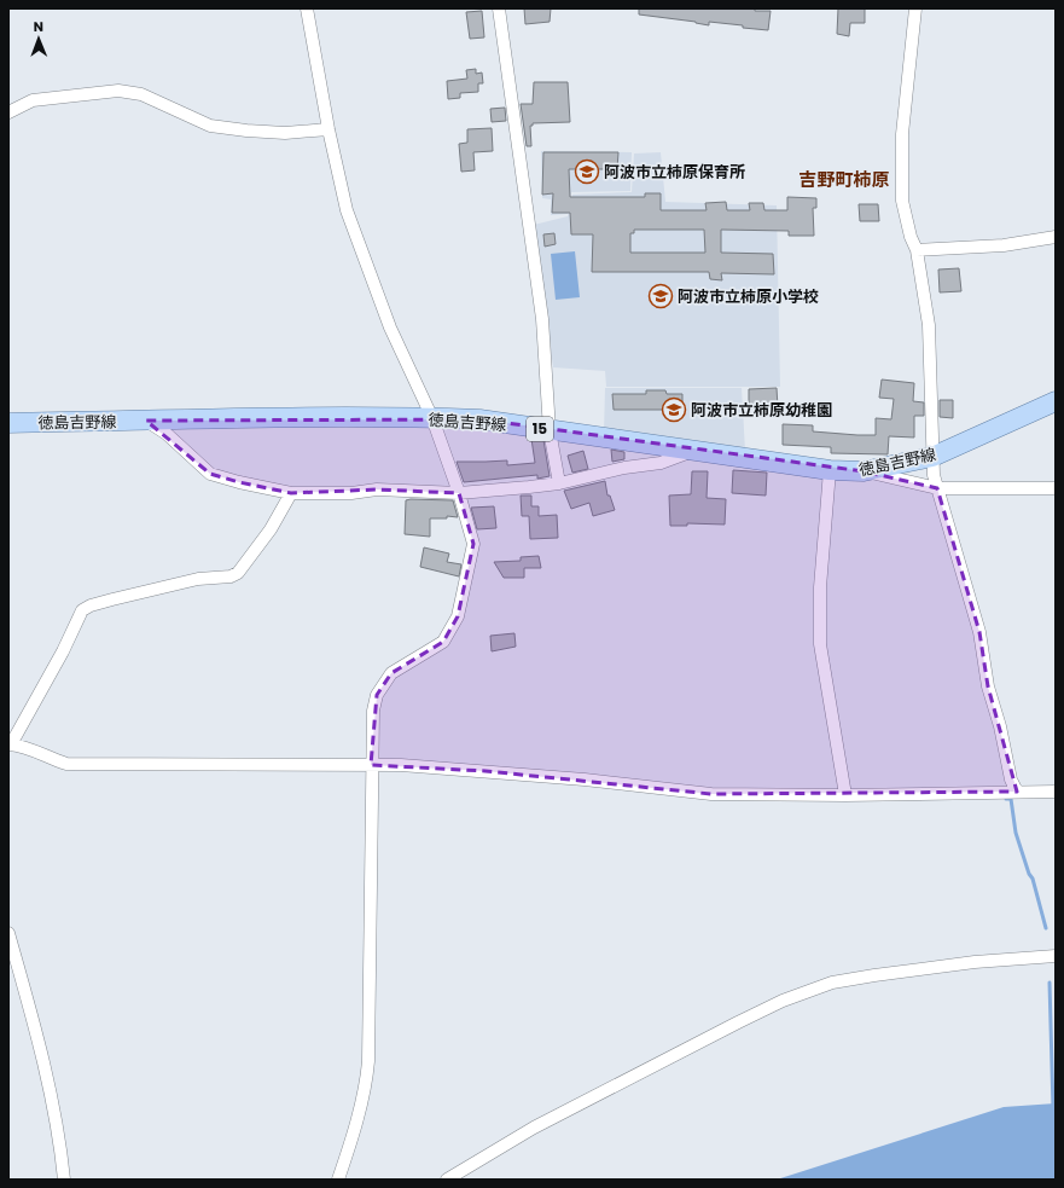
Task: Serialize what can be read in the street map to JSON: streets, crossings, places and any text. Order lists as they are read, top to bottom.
{
  "streets": {
    "main road": ["徳島吉野線", "15"]
  },
  "districts": ["吉野町柿原"],
  "places": {
    "school or university": ["阿波市立柿原保育所", "阿波市立柿原小学校", "阿波市立柿原幼稚園"]
  },
  "north": "top"
}
